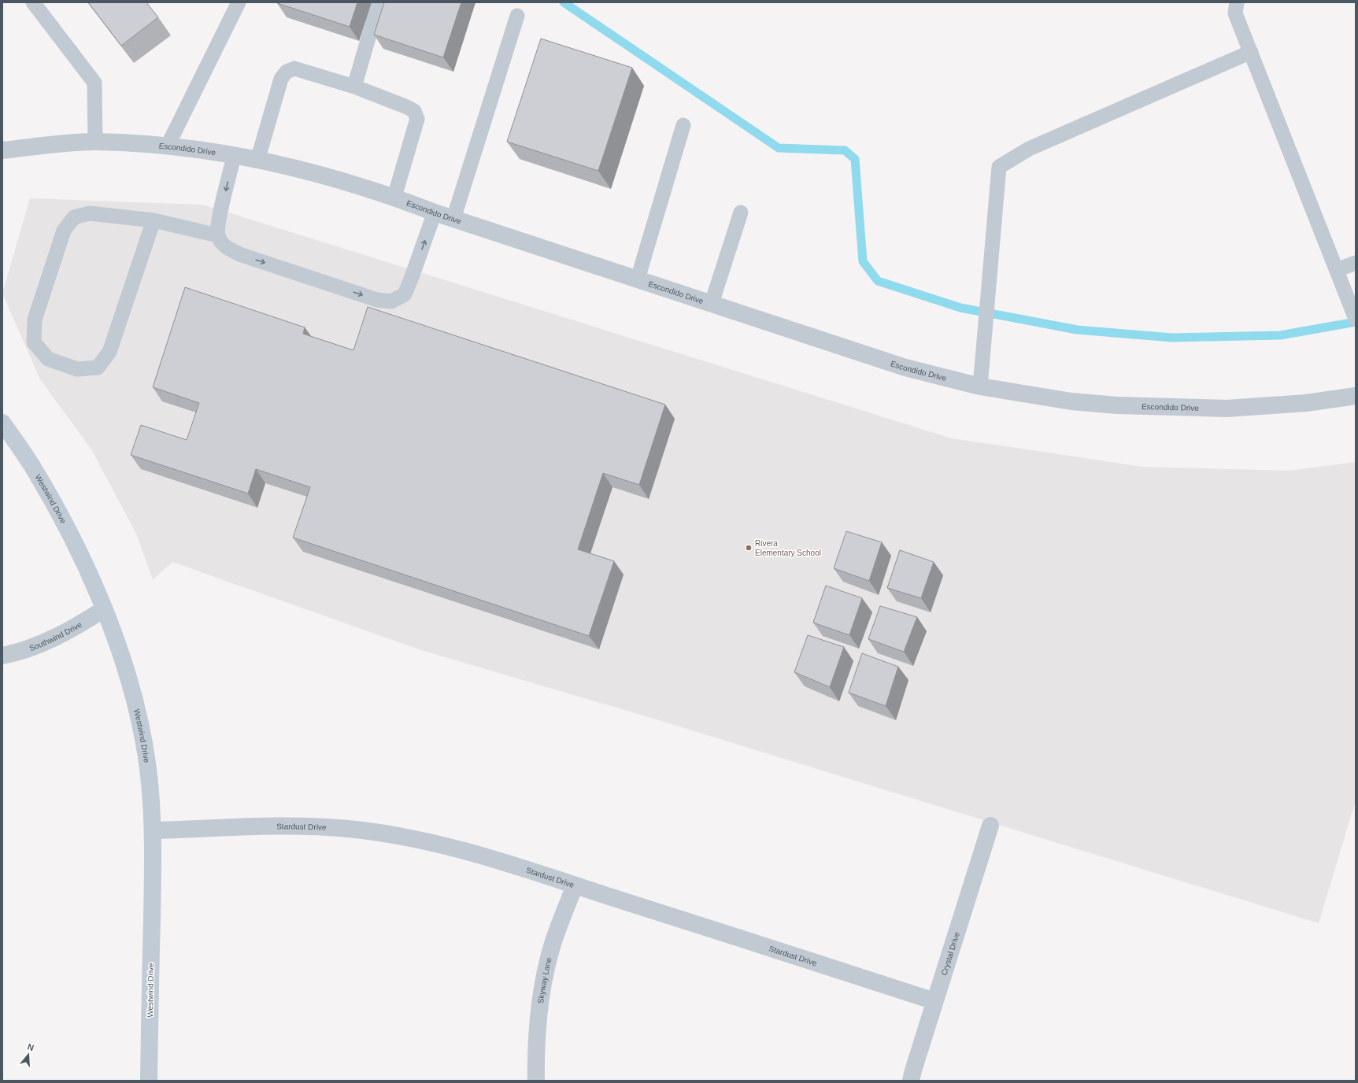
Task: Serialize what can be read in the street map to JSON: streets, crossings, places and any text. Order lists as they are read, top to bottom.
{
  "streets": {
    "main road": ["Westwind Drive"],
    "street": [
      "Escondido Drive",
      "Southwind Drive",
      "Stardust Drive",
      "Crystal Drive",
      "Skyway Lane"
    ]
  },
  "crossings": [
    ["Westwind Drive", "Southwind Drive"],
    ["Westwind Drive", "Stardust Drive"],
    ["Stardust Drive", "Crystal Drive"],
    ["Stardust Drive", "Skyway Lane"]
  ],
  "places": ["Rivera Elementary School"],
  "north": "top"
}
